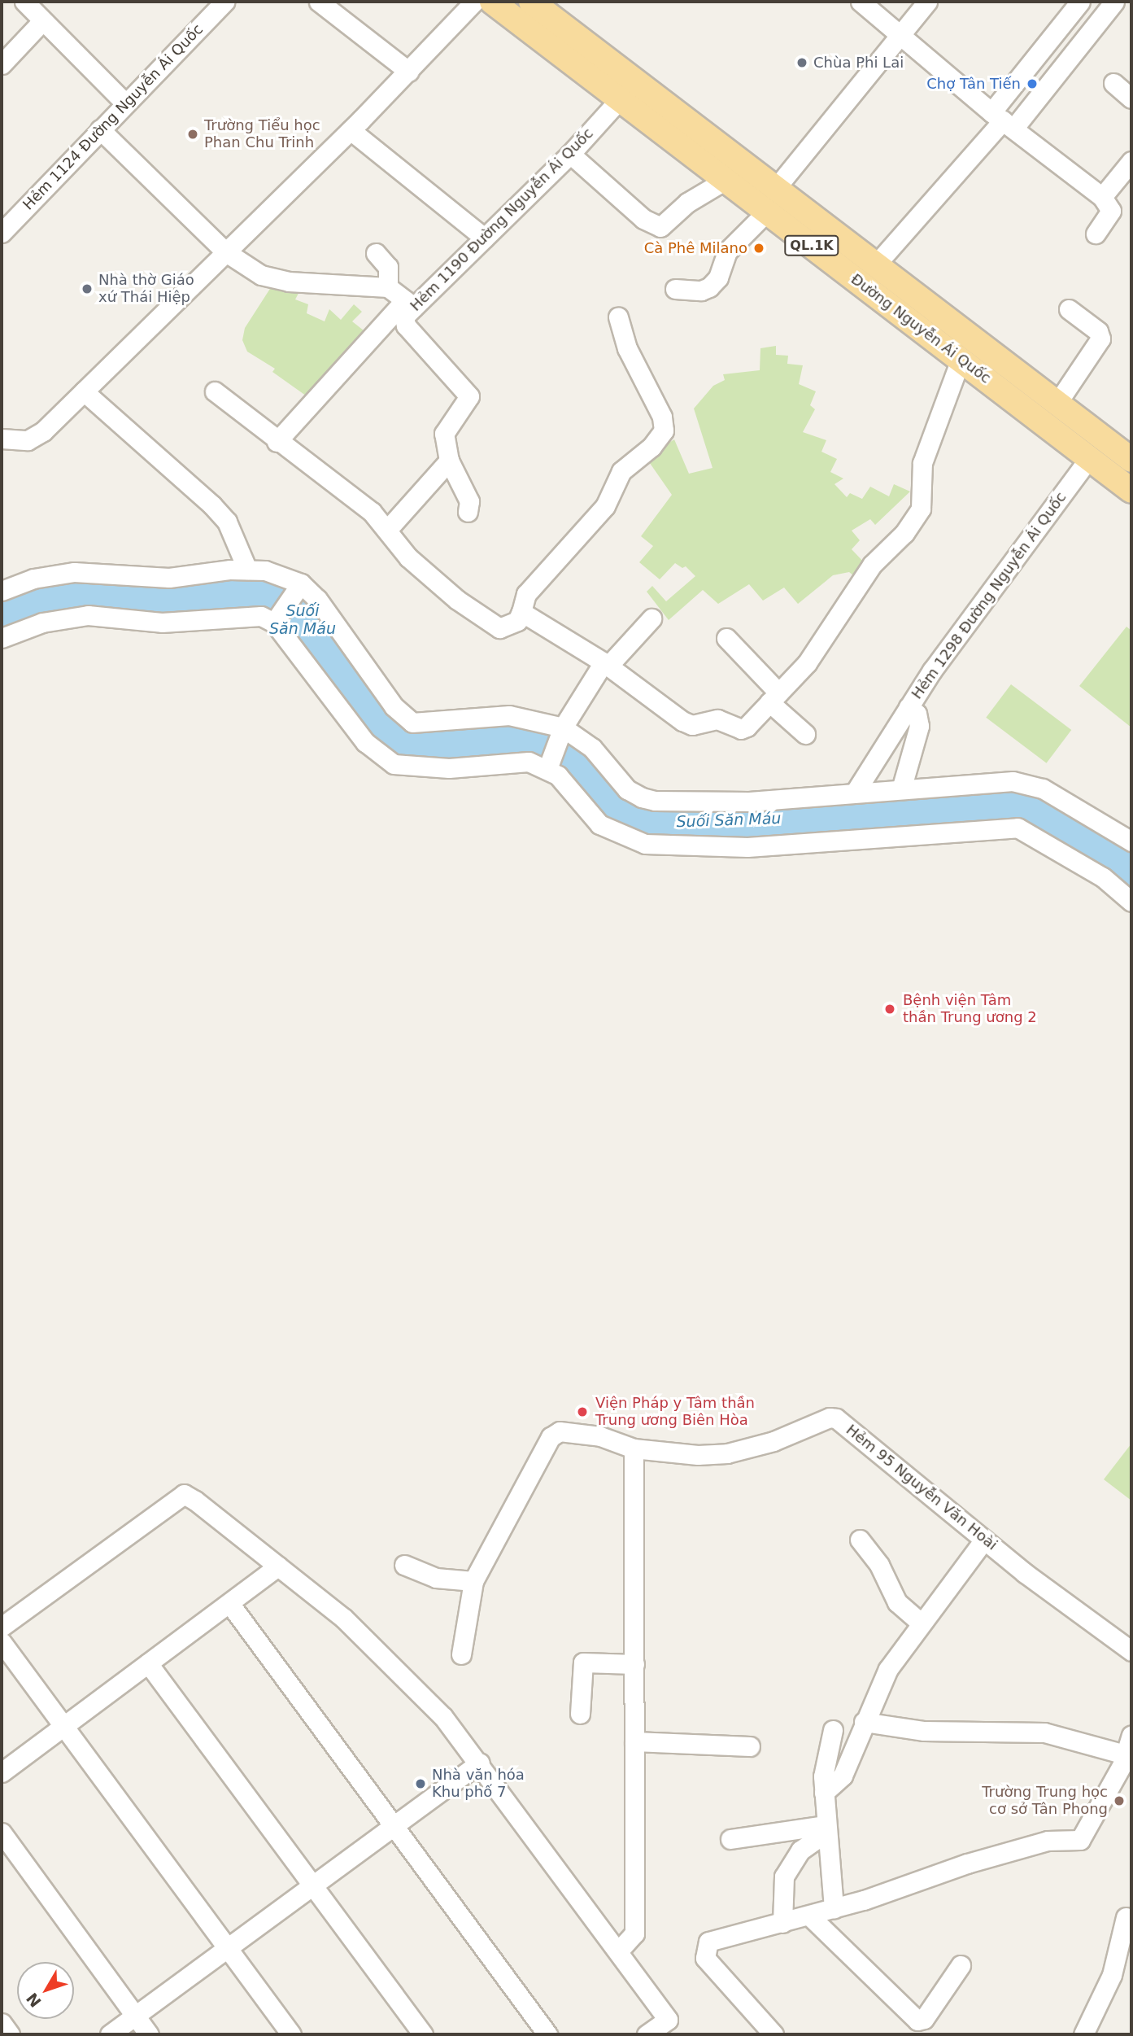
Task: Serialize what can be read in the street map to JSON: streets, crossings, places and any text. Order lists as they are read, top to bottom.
{
  "streets": {
    "main road": ["QL.1K", "Đường Nguyễn Ái Quốc"],
    "street": [
      "Hẻm 1124 Đường Nguyễn Ái Quốc",
      "Hẻm 1190 Đường Nguyễn Ái Quốc",
      "Hẻm 1298 Đường Nguyễn Ái Quốc",
      "Hẻm 95 Nguyễn Văn Hoài"
    ]
  },
  "crossings": [
    ["Hẻm 1190 Đường Nguyễn Ái Quốc", "Đường Nguyễn Ái Quốc"],
    ["Đường Nguyễn Ái Quốc", "Hẻm 1298 Đường Nguyễn Ái Quốc"]
  ],
  "water": ["Suối Săn Máu"],
  "places": [
    "Chùa Phi Lai",
    "Chợ Tân Tiến",
    "Trường Tiểu học Phan Chu Trinh",
    "Cà Phê Milano",
    "Nhà thờ Giáo xứ Thái Hiệp",
    "Bệnh viện Tâm thần Trung ương 2",
    "Viện Pháp y Tâm thần Trung ương Biên Hòa",
    "Nhà văn hóa Khu phố 7",
    "Trường Trung học cơ sở Tân Phong"
  ],
  "north": "bottom left"
}
